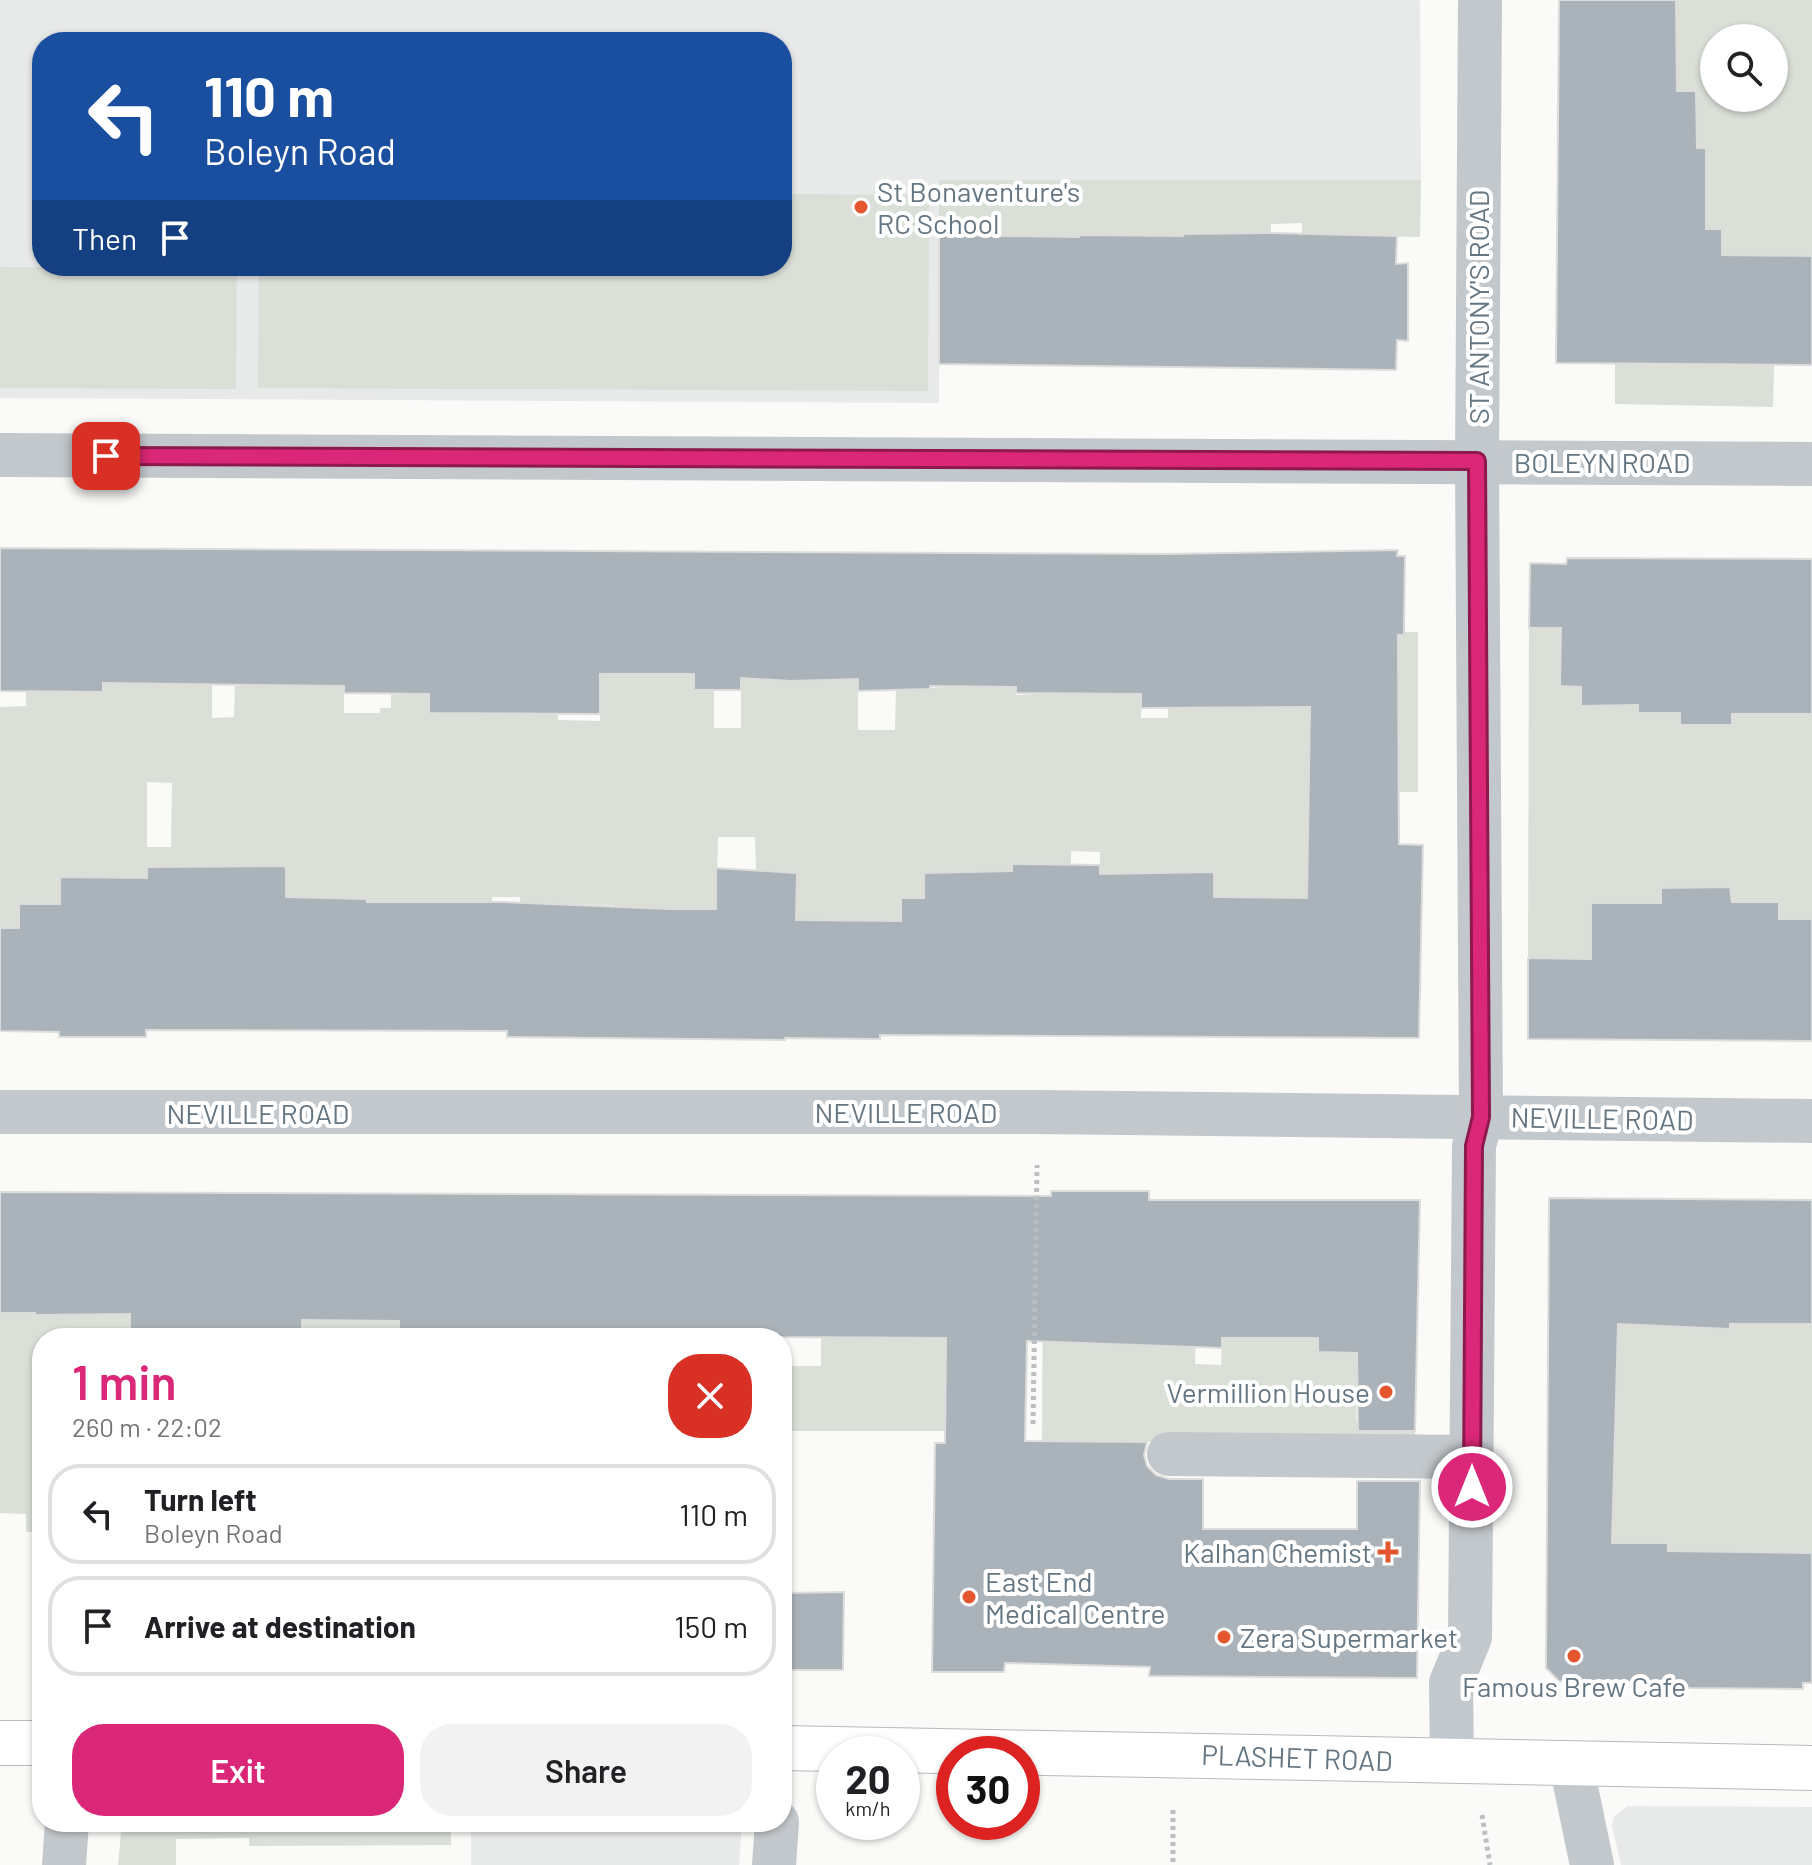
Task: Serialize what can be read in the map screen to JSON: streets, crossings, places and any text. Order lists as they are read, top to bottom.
{
  "streets": {
    "main road": ["PLASHET ROAD"],
    "street": ["ST ANTONY'S ROAD", "BOLEYN ROAD", "NEVILLE ROAD"]
  },
  "crossings": [
    ["ST ANTONY'S ROAD", "BOLEYN ROAD"],
    ["ST ANTONY'S ROAD", "NEVILLE ROAD"],
    ["ST ANTONY'S ROAD", "PLASHET ROAD"]
  ],
  "places": {
    "other": [
      "St Bonaventure's RC School",
      "Vermillion House",
      "East End Medical Centre",
      "Zera Supermarket",
      "Famous Brew Cafe"
    ],
    "health": ["Kalhan Chemist"]
  },
  "page": {
    "turn": ["110 m", "Boleyn Road"],
    "then": "Then",
    "heading": ["1 min", "260 m · 22:02"],
    "list": [
      {
        "name": "Turn left",
        "note": "Boleyn Road",
        "value": "110 m"
      },
      {
        "name": "Arrive at destination",
        "value": "150 m"
      }
    ],
    "buttons": ["Exit", "Share"],
    "speed": "20 km/h",
    "limit": "30"
  }
}
